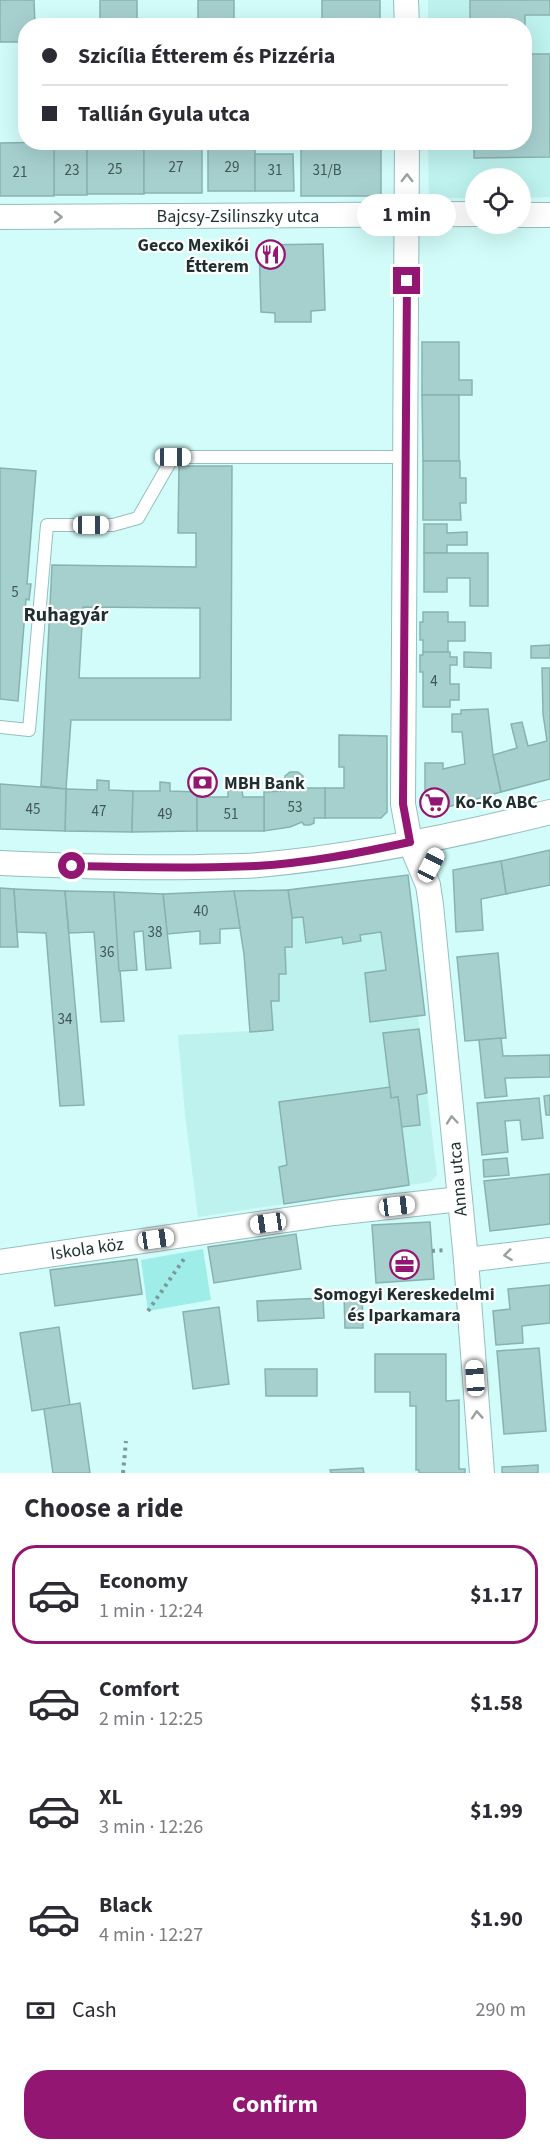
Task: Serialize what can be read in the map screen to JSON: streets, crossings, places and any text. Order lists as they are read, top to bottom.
{
  "streets": {
    "street": ["Bajcsy-Zsilinszky utca", "Anna utca", "Iskola köz"]
  },
  "crossings": [
    ["Bajcsy-Zsilinszky utca", "Anna utca"],
    ["Anna utca", "Iskola köz"]
  ],
  "one_way": ["Bajcsy-Zsilinszky utca", "Anna utca"],
  "districts": ["Ruhagyár"],
  "places": {
    "restaurant": ["Gecco Mexikói Étterem"],
    "bank": ["MBH Bank"],
    "supermarket": ["Ko-Ko ABC"],
    "office": ["Somogyi Kereskedelmi és Iparkamara"]
  },
  "house_numbers": [
    "27",
    "29",
    "25",
    "23",
    "31",
    "31/B",
    "21",
    "5",
    "4",
    "53",
    "45",
    "47",
    "49",
    "51",
    "40",
    "38",
    "36",
    "34"
  ],
  "page": {
    "banner": ["Szicília Étterem és Pizzéria", "Tallián Gyula utca"],
    "bubble": "1 min",
    "heading": "Choose a ride",
    "list": [
      {
        "name": "Economy",
        "note": "1 min · 12:24",
        "value": "$1.17"
      },
      {
        "name": "Comfort",
        "note": "2 min · 12:25",
        "value": "$1.58"
      },
      {
        "name": "XL",
        "note": "3 min · 12:26",
        "value": "$1.99"
      },
      {
        "name": "Black",
        "note": "4 min · 12:27",
        "value": "$1.90"
      }
    ],
    "pay": ["Cash", "290 m"],
    "buttons": "Confirm"
  }
}
